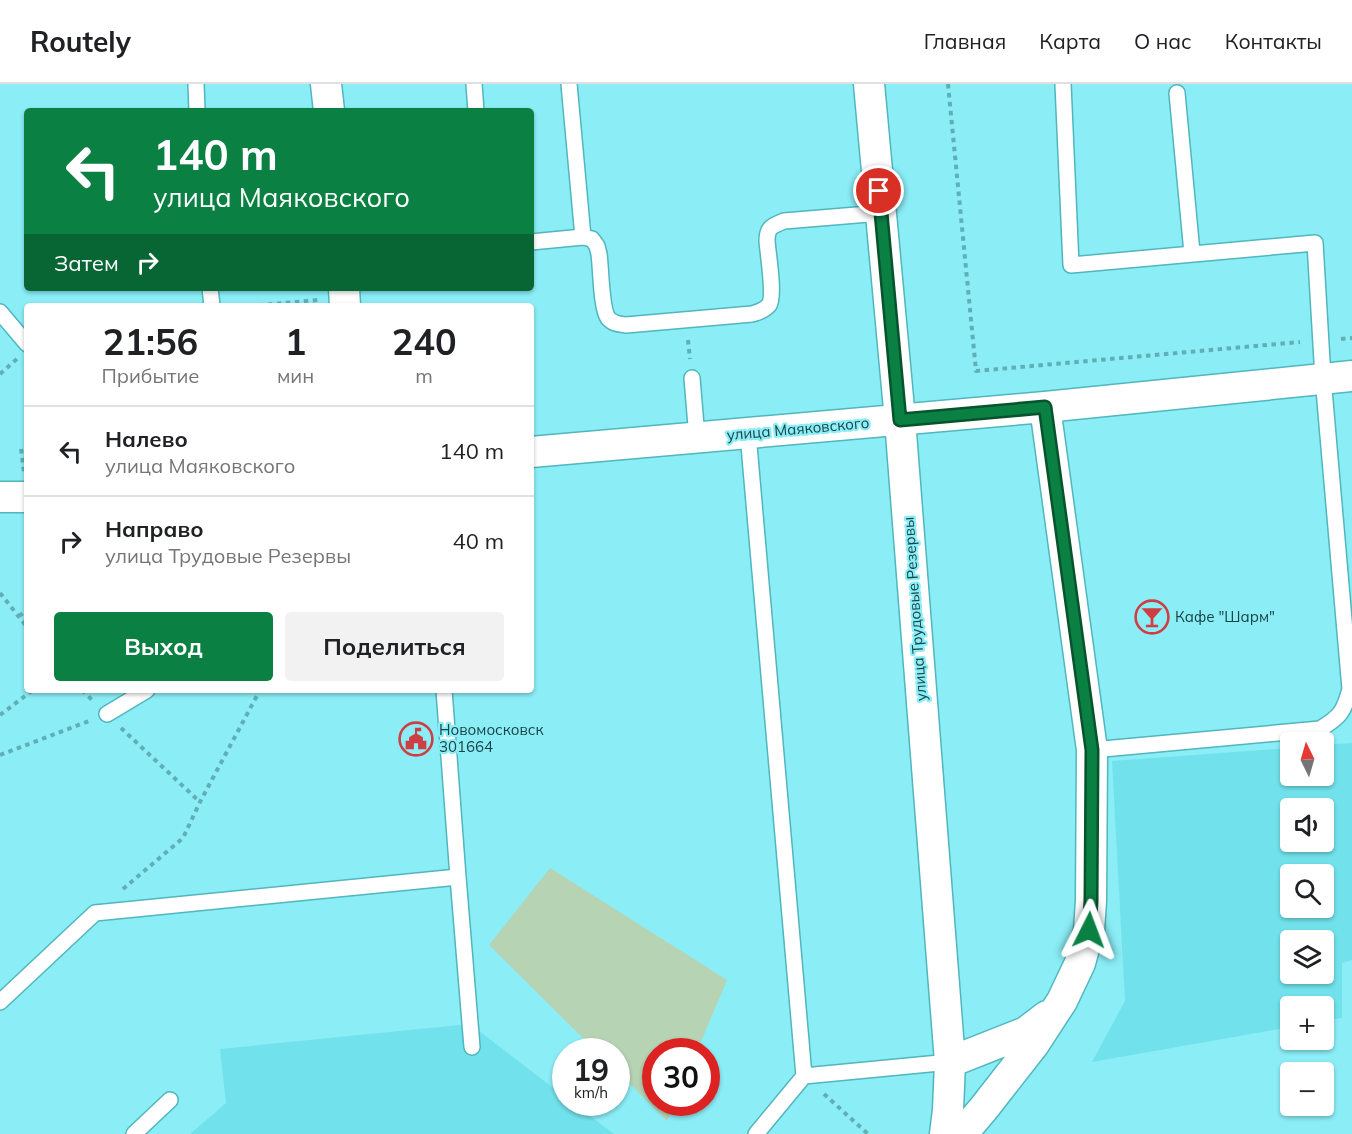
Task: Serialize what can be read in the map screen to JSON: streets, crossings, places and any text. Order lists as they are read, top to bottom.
{
  "streets": {
    "street": ["улица Маяковского", "улица Трудовые Резервы"]
  },
  "crossings": [
    ["улица Маяковского", "улица Трудовые Резервы"]
  ],
  "places": {
    "bar": ["Кафе \"Шарм\""],
    "public building": ["Новомосковск 301664"]
  },
  "north": "top",
  "page": {
    "header": "Routely",
    "nav": [
      "Главная",
      "Карта",
      "О нас",
      "Контакты"
    ],
    "turn": ["140 m", "улица Маяковского"],
    "then": "Затем",
    "eta": [
      "21:56",
      "Прибытие",
      "1",
      "мин",
      "240",
      "m"
    ],
    "list": [
      {
        "name": "Налево",
        "note": "улица Маяковского",
        "value": "140 m"
      },
      {
        "name": "Направо",
        "note": "улица Трудовые Резервы",
        "value": "40 m"
      }
    ],
    "buttons": ["Выход", "Поделиться"],
    "map_buttons": ["+", "−"],
    "speed": "19 km/h",
    "limit": "30"
  }
}
